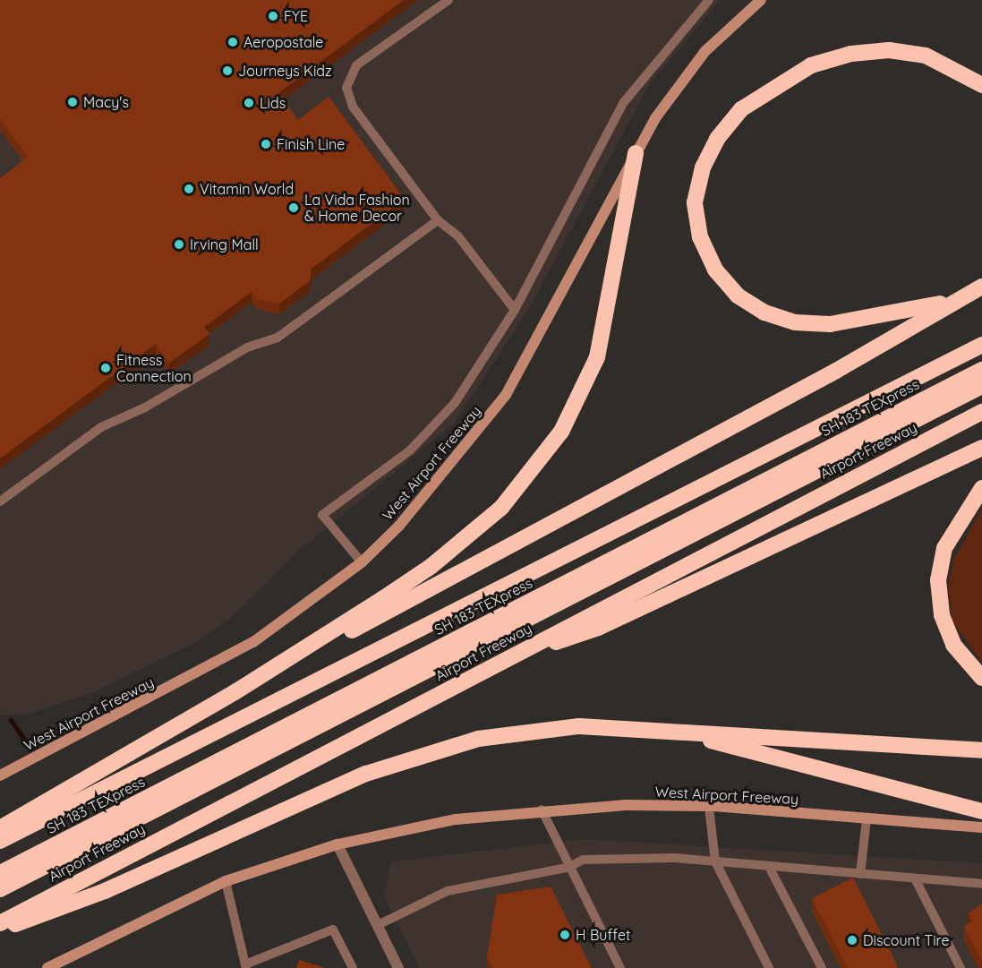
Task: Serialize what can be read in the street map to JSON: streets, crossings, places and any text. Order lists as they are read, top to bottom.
{
  "streets": {
    "highway": ["SH 183 TEXpress", "Airport Freeway"],
    "main road": ["West Airport Freeway"]
  },
  "places": [
    "FYE",
    "Aeropostale",
    "Journeys Kidz",
    "Macy's",
    "Lids",
    "Finish Line",
    "Vitamin World",
    "La Vida Fashion & Home Decor",
    "Irving Mall",
    "Fitness Connection",
    "H Buffet",
    "Discount Tire"
  ]
}
